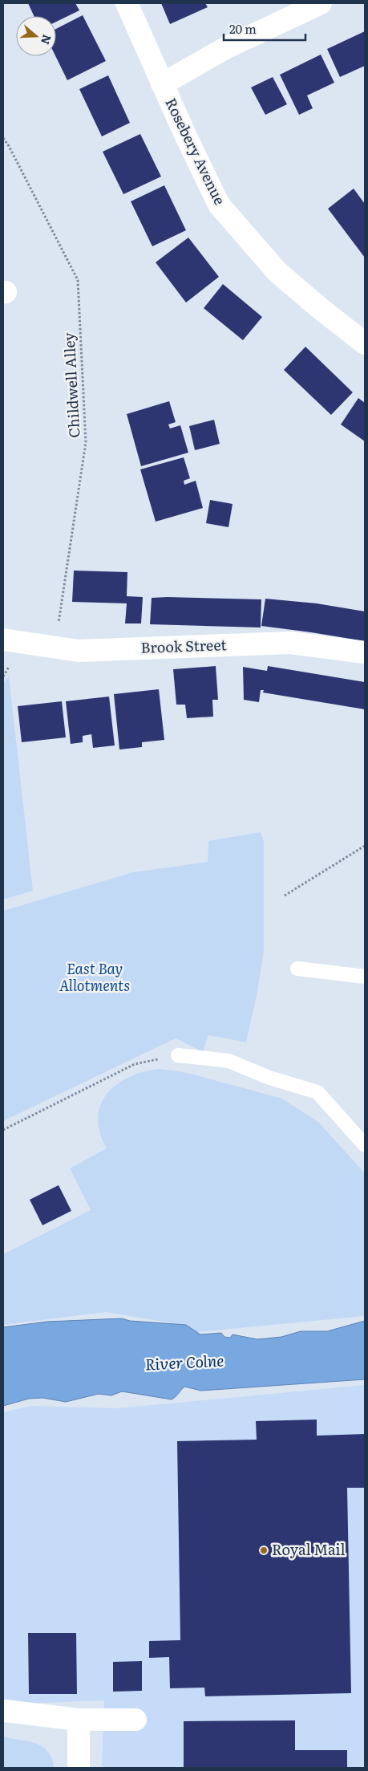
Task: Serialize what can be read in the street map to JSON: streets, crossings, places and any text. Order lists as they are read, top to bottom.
{
  "streets": {
    "street": ["Rosebery Avenue", "Brook Street"],
    "path": ["Childwell Alley"]
  },
  "crossings": [
    ["Childwell Alley", "Brook Street"]
  ],
  "water": ["River Colne"],
  "parks": ["East Bay Allotments"],
  "places": ["Royal Mail"],
  "scale_bar": "20 m",
  "north": "right"
}
